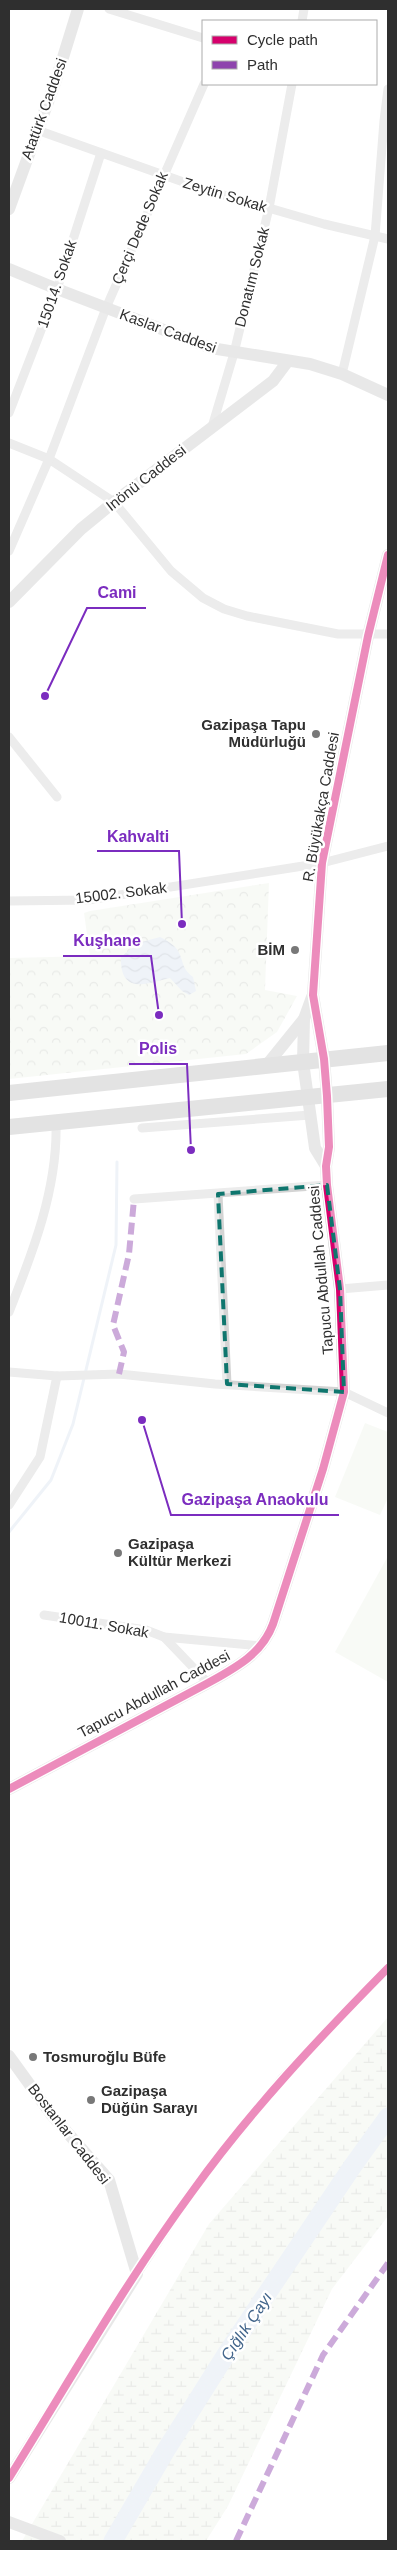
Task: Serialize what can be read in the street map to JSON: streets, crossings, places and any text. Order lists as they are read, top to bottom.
{
  "streets": {
    "street": [
      "Atatürk Caddesi",
      "Zeytin Sokak",
      "Çerçi Dede Sokak",
      "Donatım Sokak",
      "15014. Sokak",
      "Kaslar Caddesi",
      "Inönü Caddesi",
      "R. Büyükakça Caddesi",
      "15002. Sokak",
      "Tapucu Abdullah Caddesi",
      "10011. Sokak",
      "Bostanlar Caddesi"
    ]
  },
  "crossings": [
    ["Atatürk Caddesi", "Zeytin Sokak"],
    ["Zeytin Sokak", "Çerçi Dede Sokak"],
    ["Zeytin Sokak", "Donatım Sokak"],
    ["Zeytin Sokak", "15014. Sokak"],
    ["Çerçi Dede Sokak", "Kaslar Caddesi"],
    ["Donatım Sokak", "Kaslar Caddesi"],
    ["Donatım Sokak", "Inönü Caddesi"],
    ["15014. Sokak", "Kaslar Caddesi"],
    ["Kaslar Caddesi", "Inönü Caddesi"],
    ["R. Büyükakça Caddesi", "15002. Sokak"],
    ["R. Büyükakça Caddesi", "Tapucu Abdullah Caddesi"],
    ["Tapucu Abdullah Caddesi", "10011. Sokak"]
  ],
  "water": ["Çığlık Çayı"],
  "places": [
    "Cami",
    "Gazipaşa Tapu Müdürluğü",
    "Kahvalti",
    "BİM",
    "Kuşhane",
    "Polis",
    "Gazipaşa Anaokulu",
    "Gazipaşa Kültür Merkezi",
    "Tosmuroğlu Büfe",
    "Gazipaşa Düğün Sarayı"
  ],
  "legend": ["Cycle path", "Path"]
}
